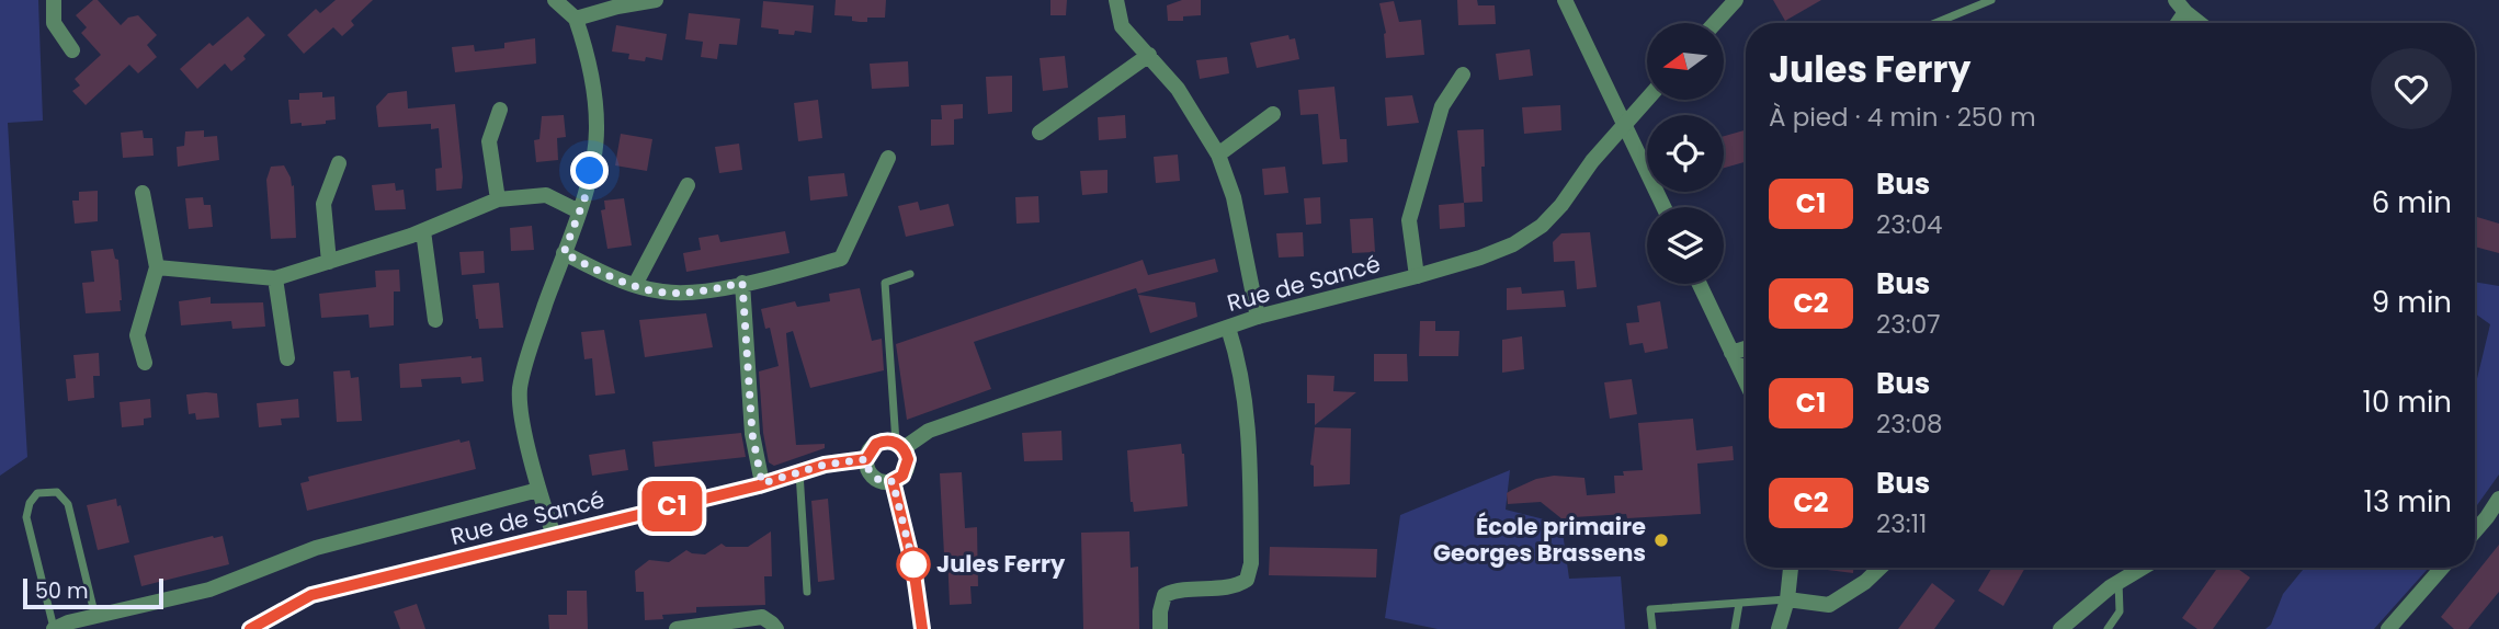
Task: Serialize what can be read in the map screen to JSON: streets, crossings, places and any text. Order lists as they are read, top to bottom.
{
  "streets": {
    "street": ["Rue de Sancé"]
  },
  "places": ["École primaire Georges Brassens", "Jules Ferry"],
  "lines": ["bus line C1"],
  "scale_bar": "50 m",
  "north": "left",
  "page": {
    "on_map": "C1",
    "heading": ["Jules Ferry", "À pied · 4 min · 250 m"],
    "list": [
      {
        "mark": "C1",
        "name": "Bus",
        "note": "23:04",
        "value": "6 min"
      },
      {
        "mark": "C2",
        "name": "Bus",
        "note": "23:07",
        "value": "9 min"
      },
      {
        "mark": "C1",
        "name": "Bus",
        "note": "23:08",
        "value": "10 min"
      },
      {
        "mark": "C2",
        "name": "Bus",
        "note": "23:11",
        "value": "13 min"
      }
    ],
    "scale": "50 m"
  }
}
